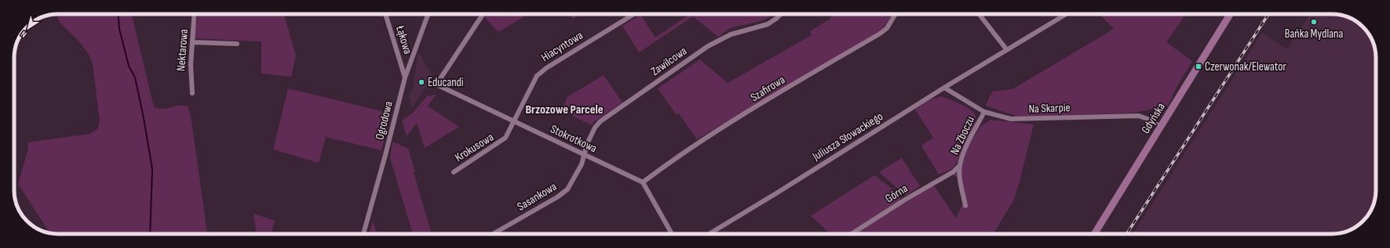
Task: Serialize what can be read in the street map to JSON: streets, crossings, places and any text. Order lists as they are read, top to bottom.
{
  "streets": {
    "main road": ["Gdyńska"],
    "street": [
      "Łąkowa",
      "Hiacyntowa",
      "Nektarowa",
      "Zawilcowa",
      "Szafirowa",
      "Na Skarpie",
      "Ogrodowa",
      "Na Zboczu",
      "Juliusza Słowackiego",
      "Stokrotkowa",
      "Krokusowa",
      "Górna",
      "Sasankowa"
    ]
  },
  "crossings": [
    ["Łąkowa", "Ogrodowa"],
    ["Hiacyntowa", "Stokrotkowa"],
    ["Hiacyntowa", "Krokusowa"],
    ["Zawilcowa", "Stokrotkowa"],
    ["Zawilcowa", "Sasankowa"],
    ["Szafirowa", "Stokrotkowa"],
    ["Na Skarpie", "Gdyńska"],
    ["Na Skarpie", "Na Zboczu"],
    ["Na Skarpie", "Juliusza Słowackiego"],
    ["Na Zboczu", "Górna"],
    ["Stokrotkowa", "Krokusowa"],
    ["Stokrotkowa", "Sasankowa"]
  ],
  "districts": ["Brzozowe Parcele"],
  "places": {
    "other": ["Bańka Mydlana", "Educandi"],
    "transit": ["Czerwonak/Elewator"]
  },
  "north": "bottom left"
}
